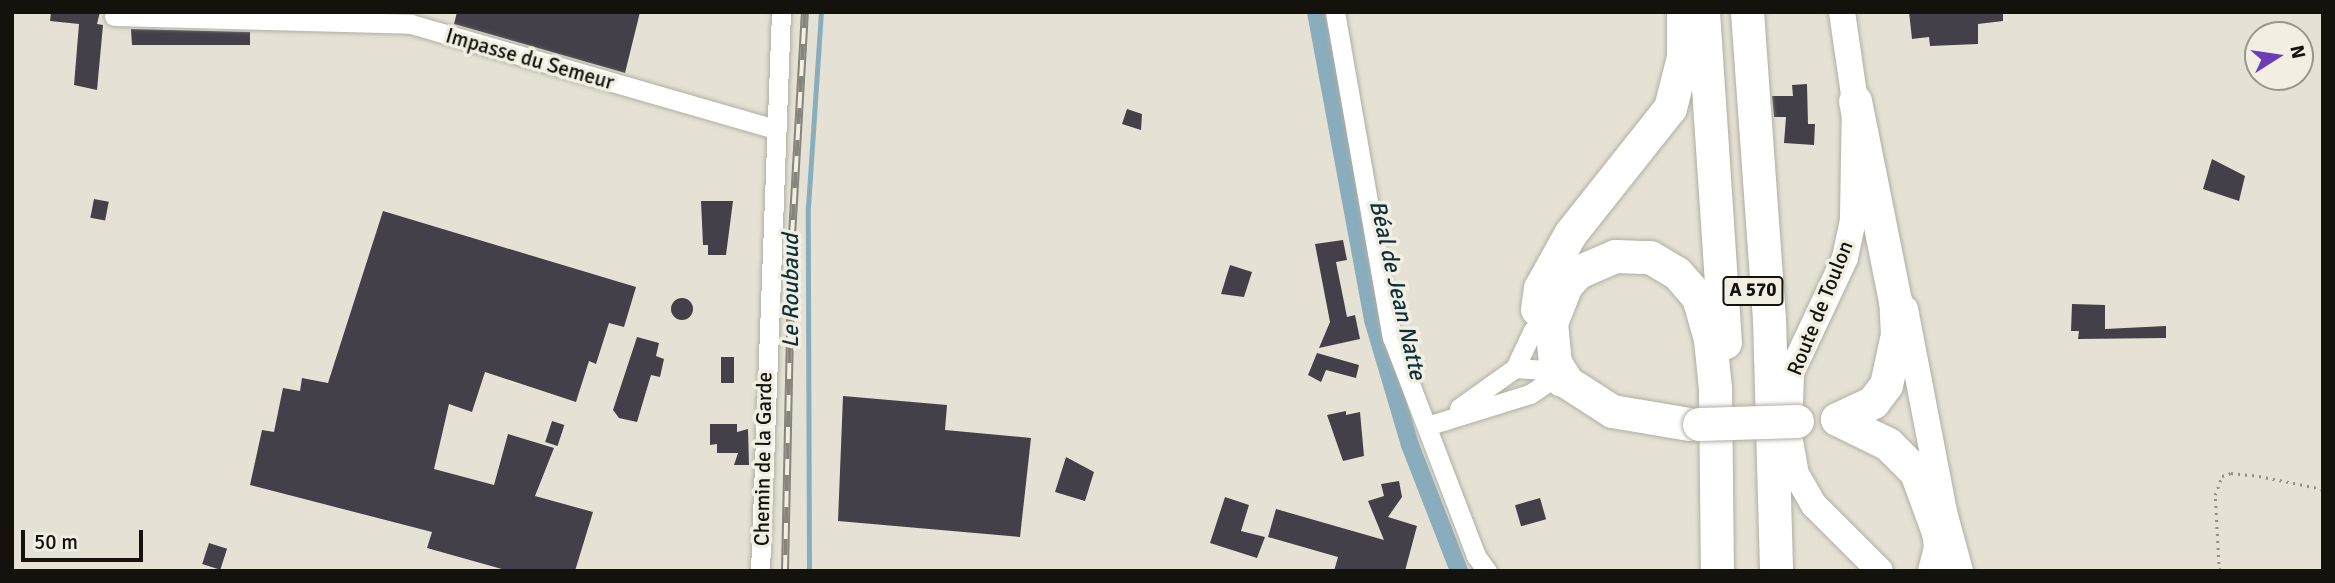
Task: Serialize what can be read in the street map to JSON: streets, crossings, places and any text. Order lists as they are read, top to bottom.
{
  "streets": {
    "highway": ["A 570"],
    "main road": ["Route de Toulon"],
    "street": ["Impasse du Semeur", "Chemin de la Garde"]
  },
  "crossings": [
    ["Impasse du Semeur", "Chemin de la Garde"]
  ],
  "water": ["Béal de Jean Natte", "Le Roubaud"],
  "scale_bar": "50 m",
  "north": "right"
}
